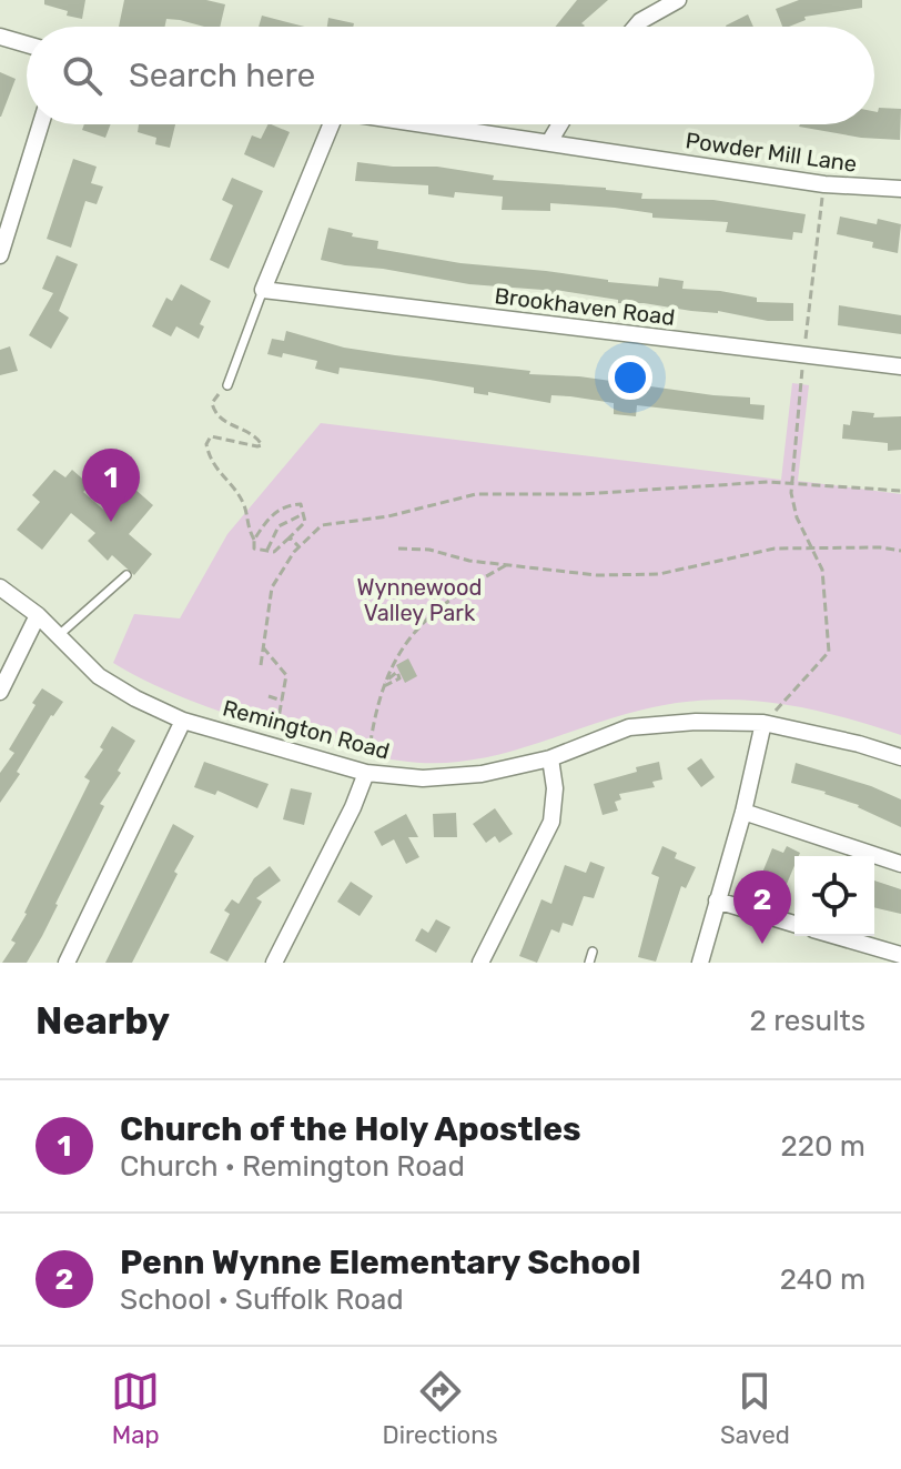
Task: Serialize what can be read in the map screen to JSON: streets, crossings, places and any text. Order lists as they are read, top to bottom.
{
  "streets": {
    "street": ["Powder Mill Lane", "Brookhaven Road", "Remington Road"]
  },
  "parks": ["Wynnewood Valley Park"],
  "page": {
    "search": "Search here",
    "pins": ["1", "2"],
    "heading": ["Nearby", "2 results"],
    "list": [
      {
        "mark": "1",
        "name": "Church of the Holy Apostles",
        "note": "Church · Remington Road",
        "value": "220 m"
      },
      {
        "mark": "2",
        "name": "Penn Wynne Elementary School",
        "note": "School · Suffolk Road",
        "value": "240 m"
      }
    ],
    "nav": ["Map", "Directions", "Saved"]
  }
}
